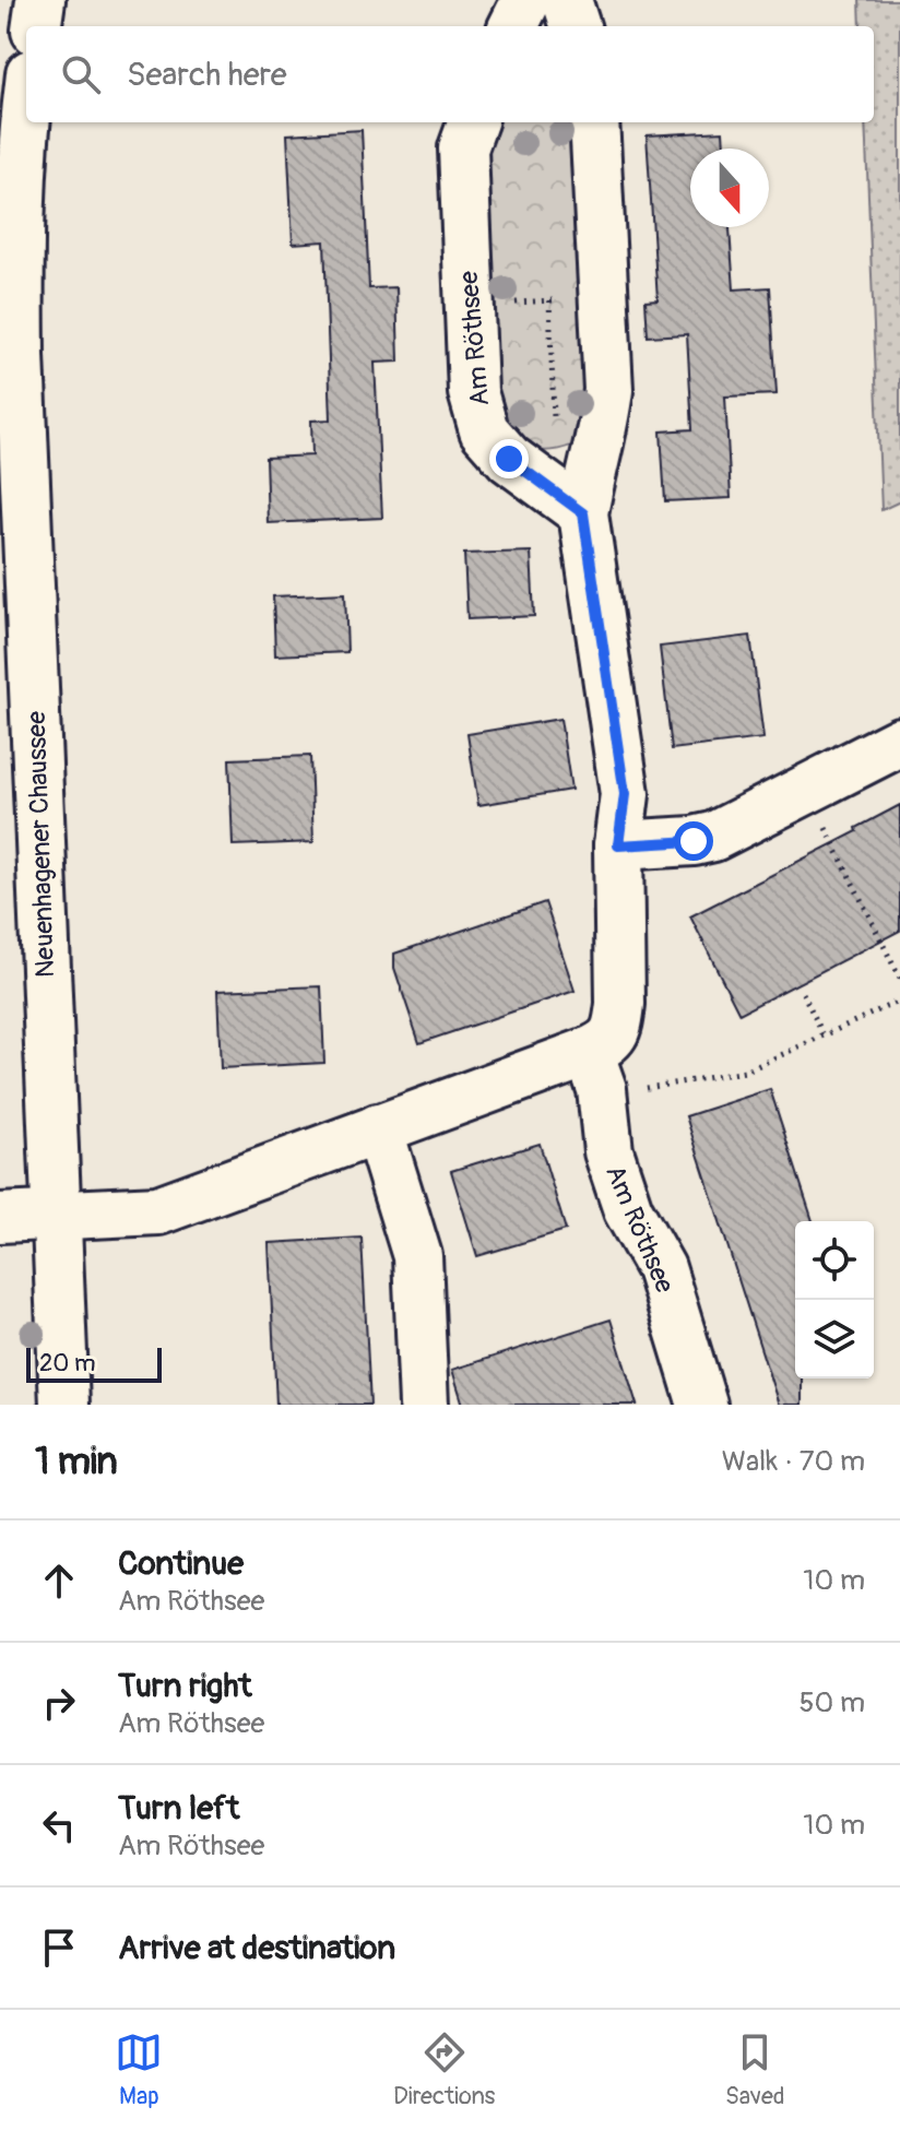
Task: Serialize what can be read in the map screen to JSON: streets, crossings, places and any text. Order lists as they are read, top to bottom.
{
  "streets": {
    "street": ["Am Röthsee", "Neuenhagener Chaussee"]
  },
  "scale_bar": "20 m",
  "north": "bottom",
  "page": {
    "search": "Search here",
    "scale": "20 m",
    "heading": ["1 min", "Walk · 70 m"],
    "list": [
      ["Continue", "Am Röthsee", "10 m"],
      ["Turn right", "Am Röthsee", "50 m"],
      ["Turn left", "Am Röthsee", "10 m"],
      "Arrive at destination"
    ],
    "nav": ["Map", "Directions", "Saved"]
  }
}
